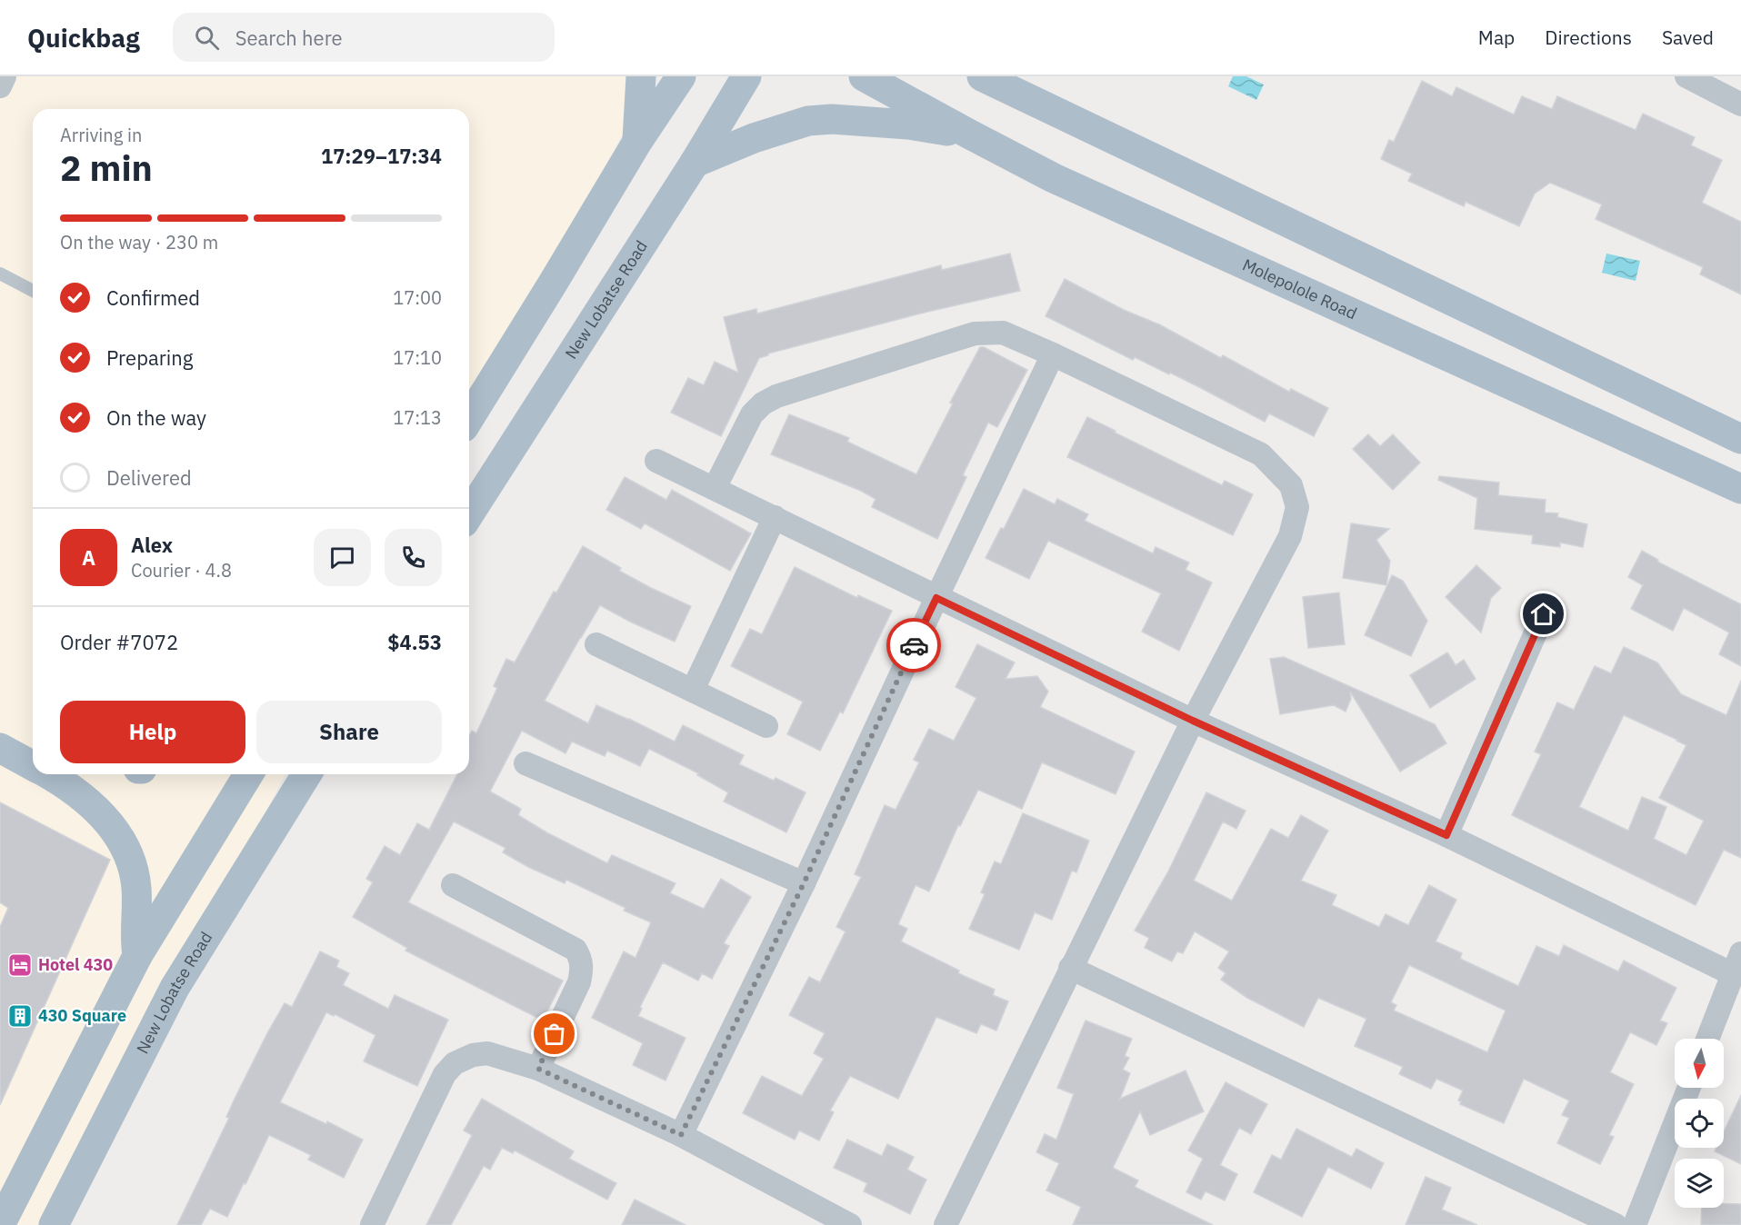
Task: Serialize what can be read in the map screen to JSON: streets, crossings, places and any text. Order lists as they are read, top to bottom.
{
  "streets": {
    "main road": ["Molepolole Road", "New Lobatse Road"]
  },
  "places": {
    "hotel": ["Hotel 430"],
    "building": ["430 Square"]
  },
  "north": "bottom",
  "page": {
    "header": "Quickbag",
    "search": "Search here",
    "nav": ["Map", "Directions", "Saved"],
    "heading": ["2 min", "Arriving in", "17:29–17:34"],
    "panel": [
      "Alex",
      "Courier · 4.8",
      "Order #7072",
      "$4.53"
    ],
    "bar": "On the way · 230 m",
    "list": [
      ["Confirmed", "17:00"],
      ["Preparing", "17:10"],
      ["On the way", "17:13"],
      "Delivered"
    ],
    "round": "A",
    "buttons": ["Help", "Share"]
  }
}
